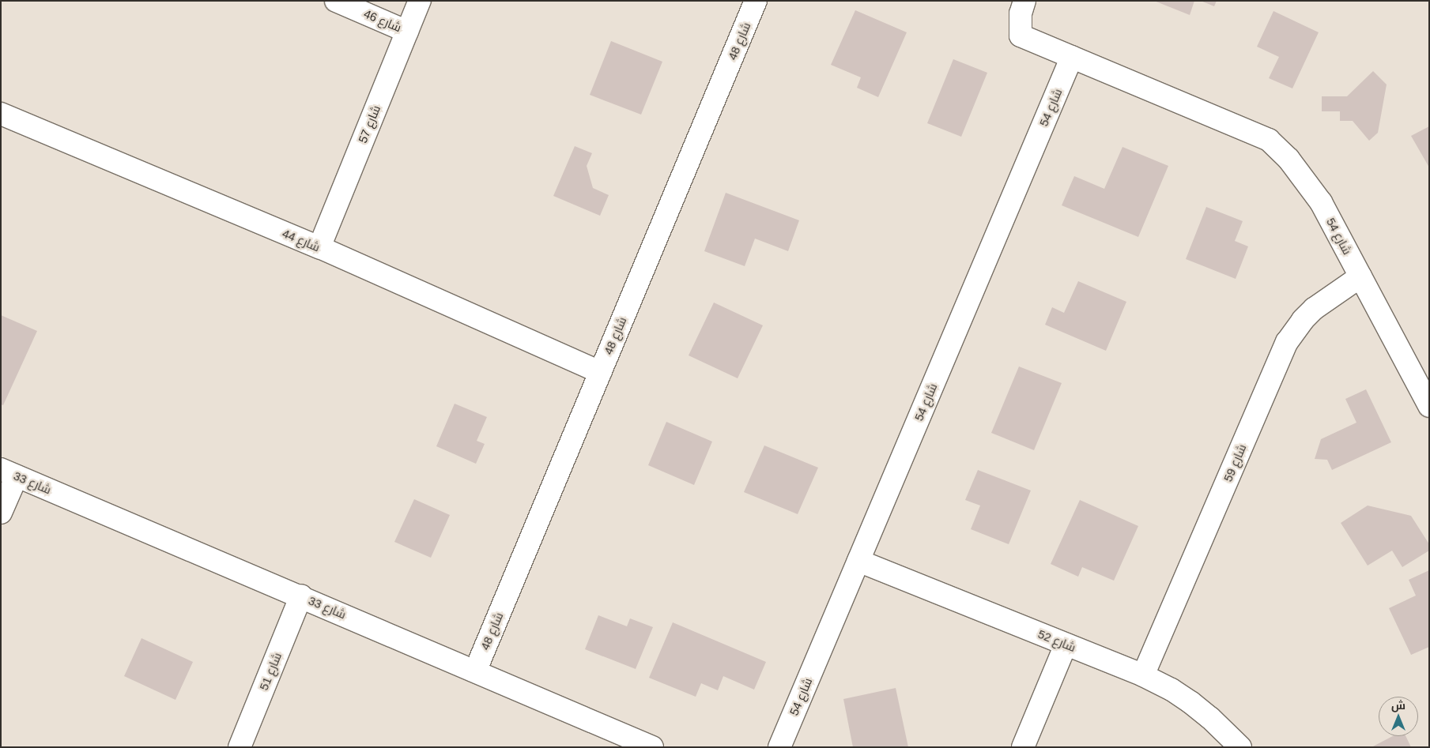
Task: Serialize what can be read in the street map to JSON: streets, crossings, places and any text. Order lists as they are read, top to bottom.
{
  "streets": {
    "street": [
      "شارع 46",
      "شارع 48",
      "شارع 54",
      "شارع 57",
      "شارع 44",
      "شارع 59",
      "شارع 33",
      "شارع 52",
      "شارع 51"
    ]
  },
  "crossings": [
    ["شارع 46", "شارع 57"],
    ["شارع 48", "شارع 44"],
    ["شارع 48", "شارع 33"],
    ["شارع 54", "شارع 59"],
    ["شارع 54", "شارع 52"],
    ["شارع 57", "شارع 44"],
    ["شارع 59", "شارع 52"],
    ["شارع 33", "شارع 51"]
  ],
  "north": "top"
}
